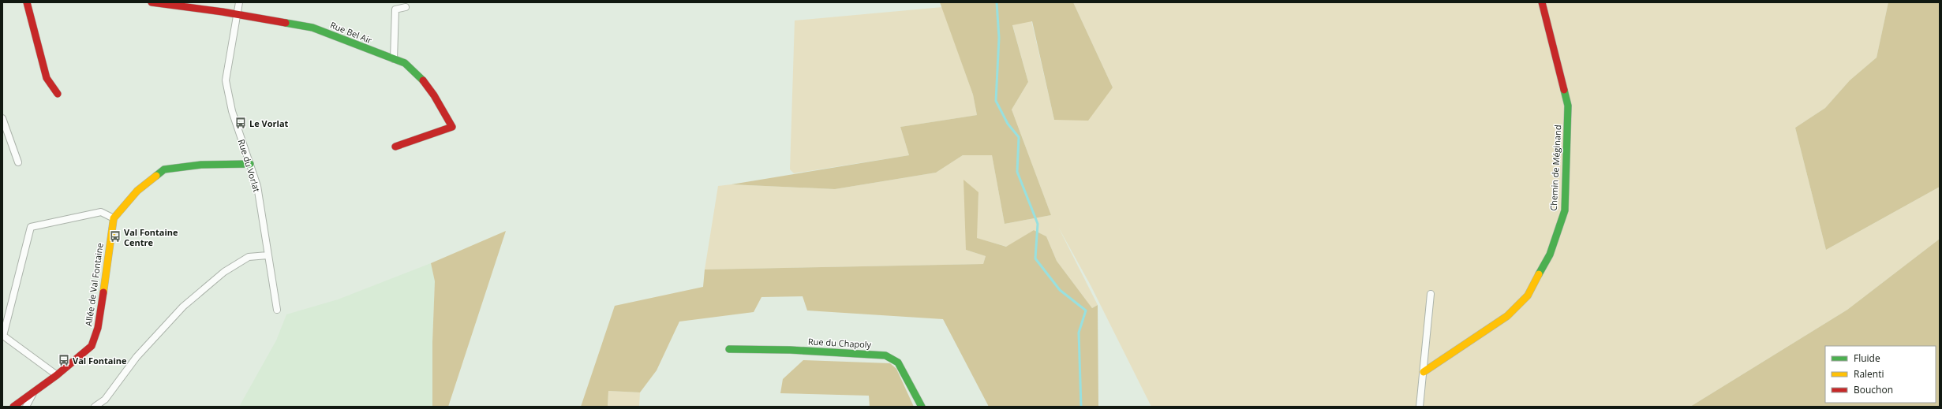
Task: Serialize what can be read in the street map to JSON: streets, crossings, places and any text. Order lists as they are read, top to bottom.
{
  "streets": {
    "street": [
      "Rue Bel Air",
      "Rue du Vorlat",
      "Chemin de Méginand",
      "Allée de Val Fontaine",
      "Rue du Chapoly"
    ]
  },
  "crossings": [
    ["Rue Bel Air", "Rue du Vorlat"]
  ],
  "places": {
    "bus stop": ["Le Vorlat", "Val Fontaine Centre", "Val Fontaine"]
  },
  "legend": ["Fluide", "Ralenti", "Bouchon"]
}
